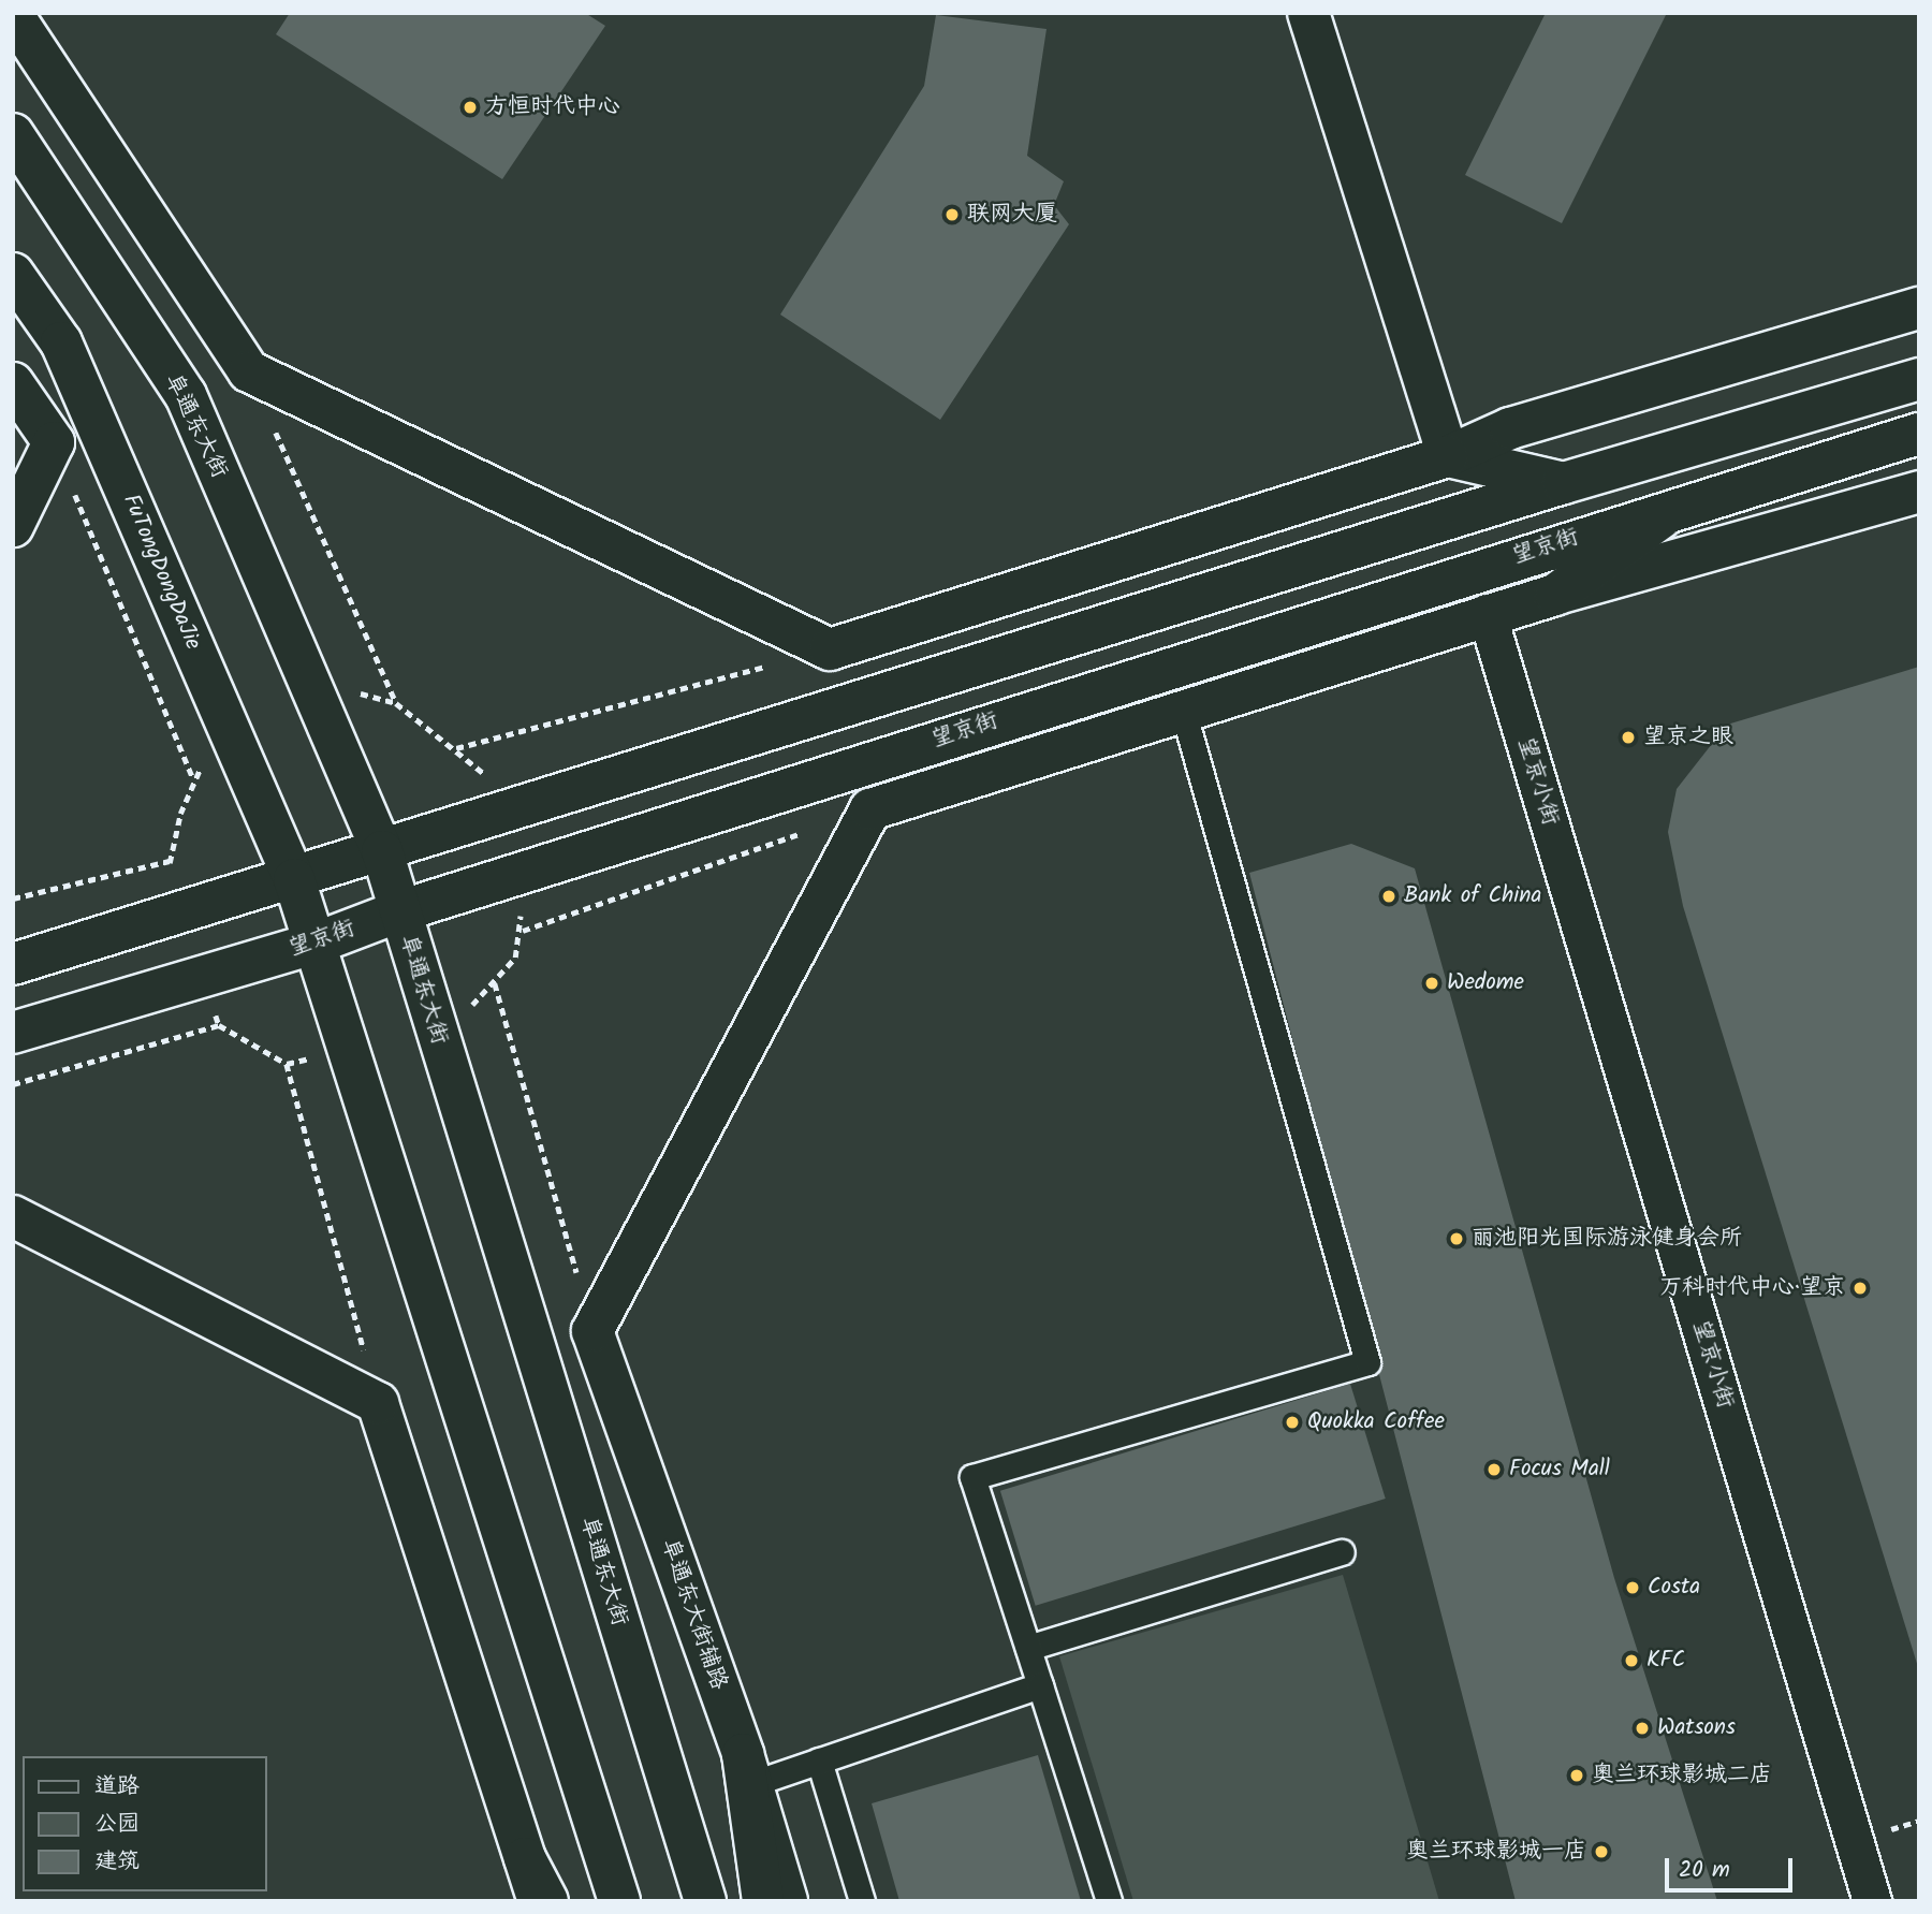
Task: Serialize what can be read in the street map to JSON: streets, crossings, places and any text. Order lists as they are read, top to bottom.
{
  "streets": {
    "main road": [
      "阜通东大街",
      "望京街",
      "FuTongDongDaJie",
      "阜通东大街辅路"
    ],
    "street": ["望京小街"]
  },
  "crossings": [
    ["阜通东大街", "望京街"]
  ],
  "places": [
    "方恒时代中心",
    "联网大厦",
    "望京之眼",
    "Bank of China",
    "Wedome",
    "丽池阳光国际游泳健身会所",
    "万科时代中心·望京",
    "Quokka Coffee",
    "Focus Mall",
    "Costa",
    "KFC",
    "Watsons",
    "奥兰环球影城二店",
    "奥兰环球影城一店"
  ],
  "legend": ["道路", "公园", "建筑"],
  "scale_bar": "20 m"
}
